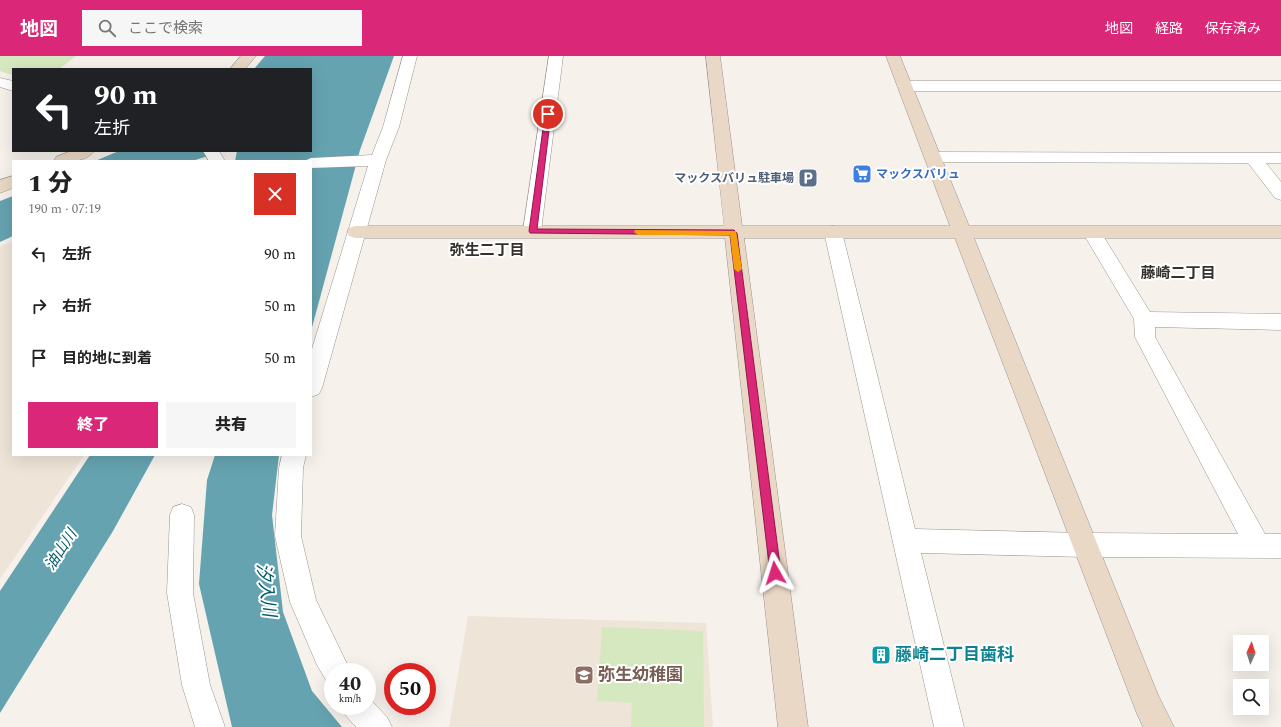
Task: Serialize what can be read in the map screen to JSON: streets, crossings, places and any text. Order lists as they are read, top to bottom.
{
  "districts": ["弥生二丁目", "藤崎二丁目"],
  "water": ["油山川", "汐入川"],
  "places": {
    "supermarket": ["マックスバリュ"],
    "parking": ["マックスバリュ駐車場"],
    "building": ["藤崎二丁目歯科"],
    "school or university": ["弥生幼稚園"]
  },
  "north": "top",
  "page": {
    "header": "地図",
    "search": "ここで検索",
    "nav": ["地図", "経路", "保存済み"],
    "turn": ["90 m", "左折"],
    "heading": ["1 分", "190 m · 07:19"],
    "list": [
      {
        "name": "左折",
        "value": "90 m"
      },
      {
        "name": "右折",
        "value": "50 m"
      },
      {
        "name": "目的地に到着",
        "value": "50 m"
      }
    ],
    "buttons": ["終了", "共有"],
    "speed": "40 km/h",
    "limit": "50"
  }
}
